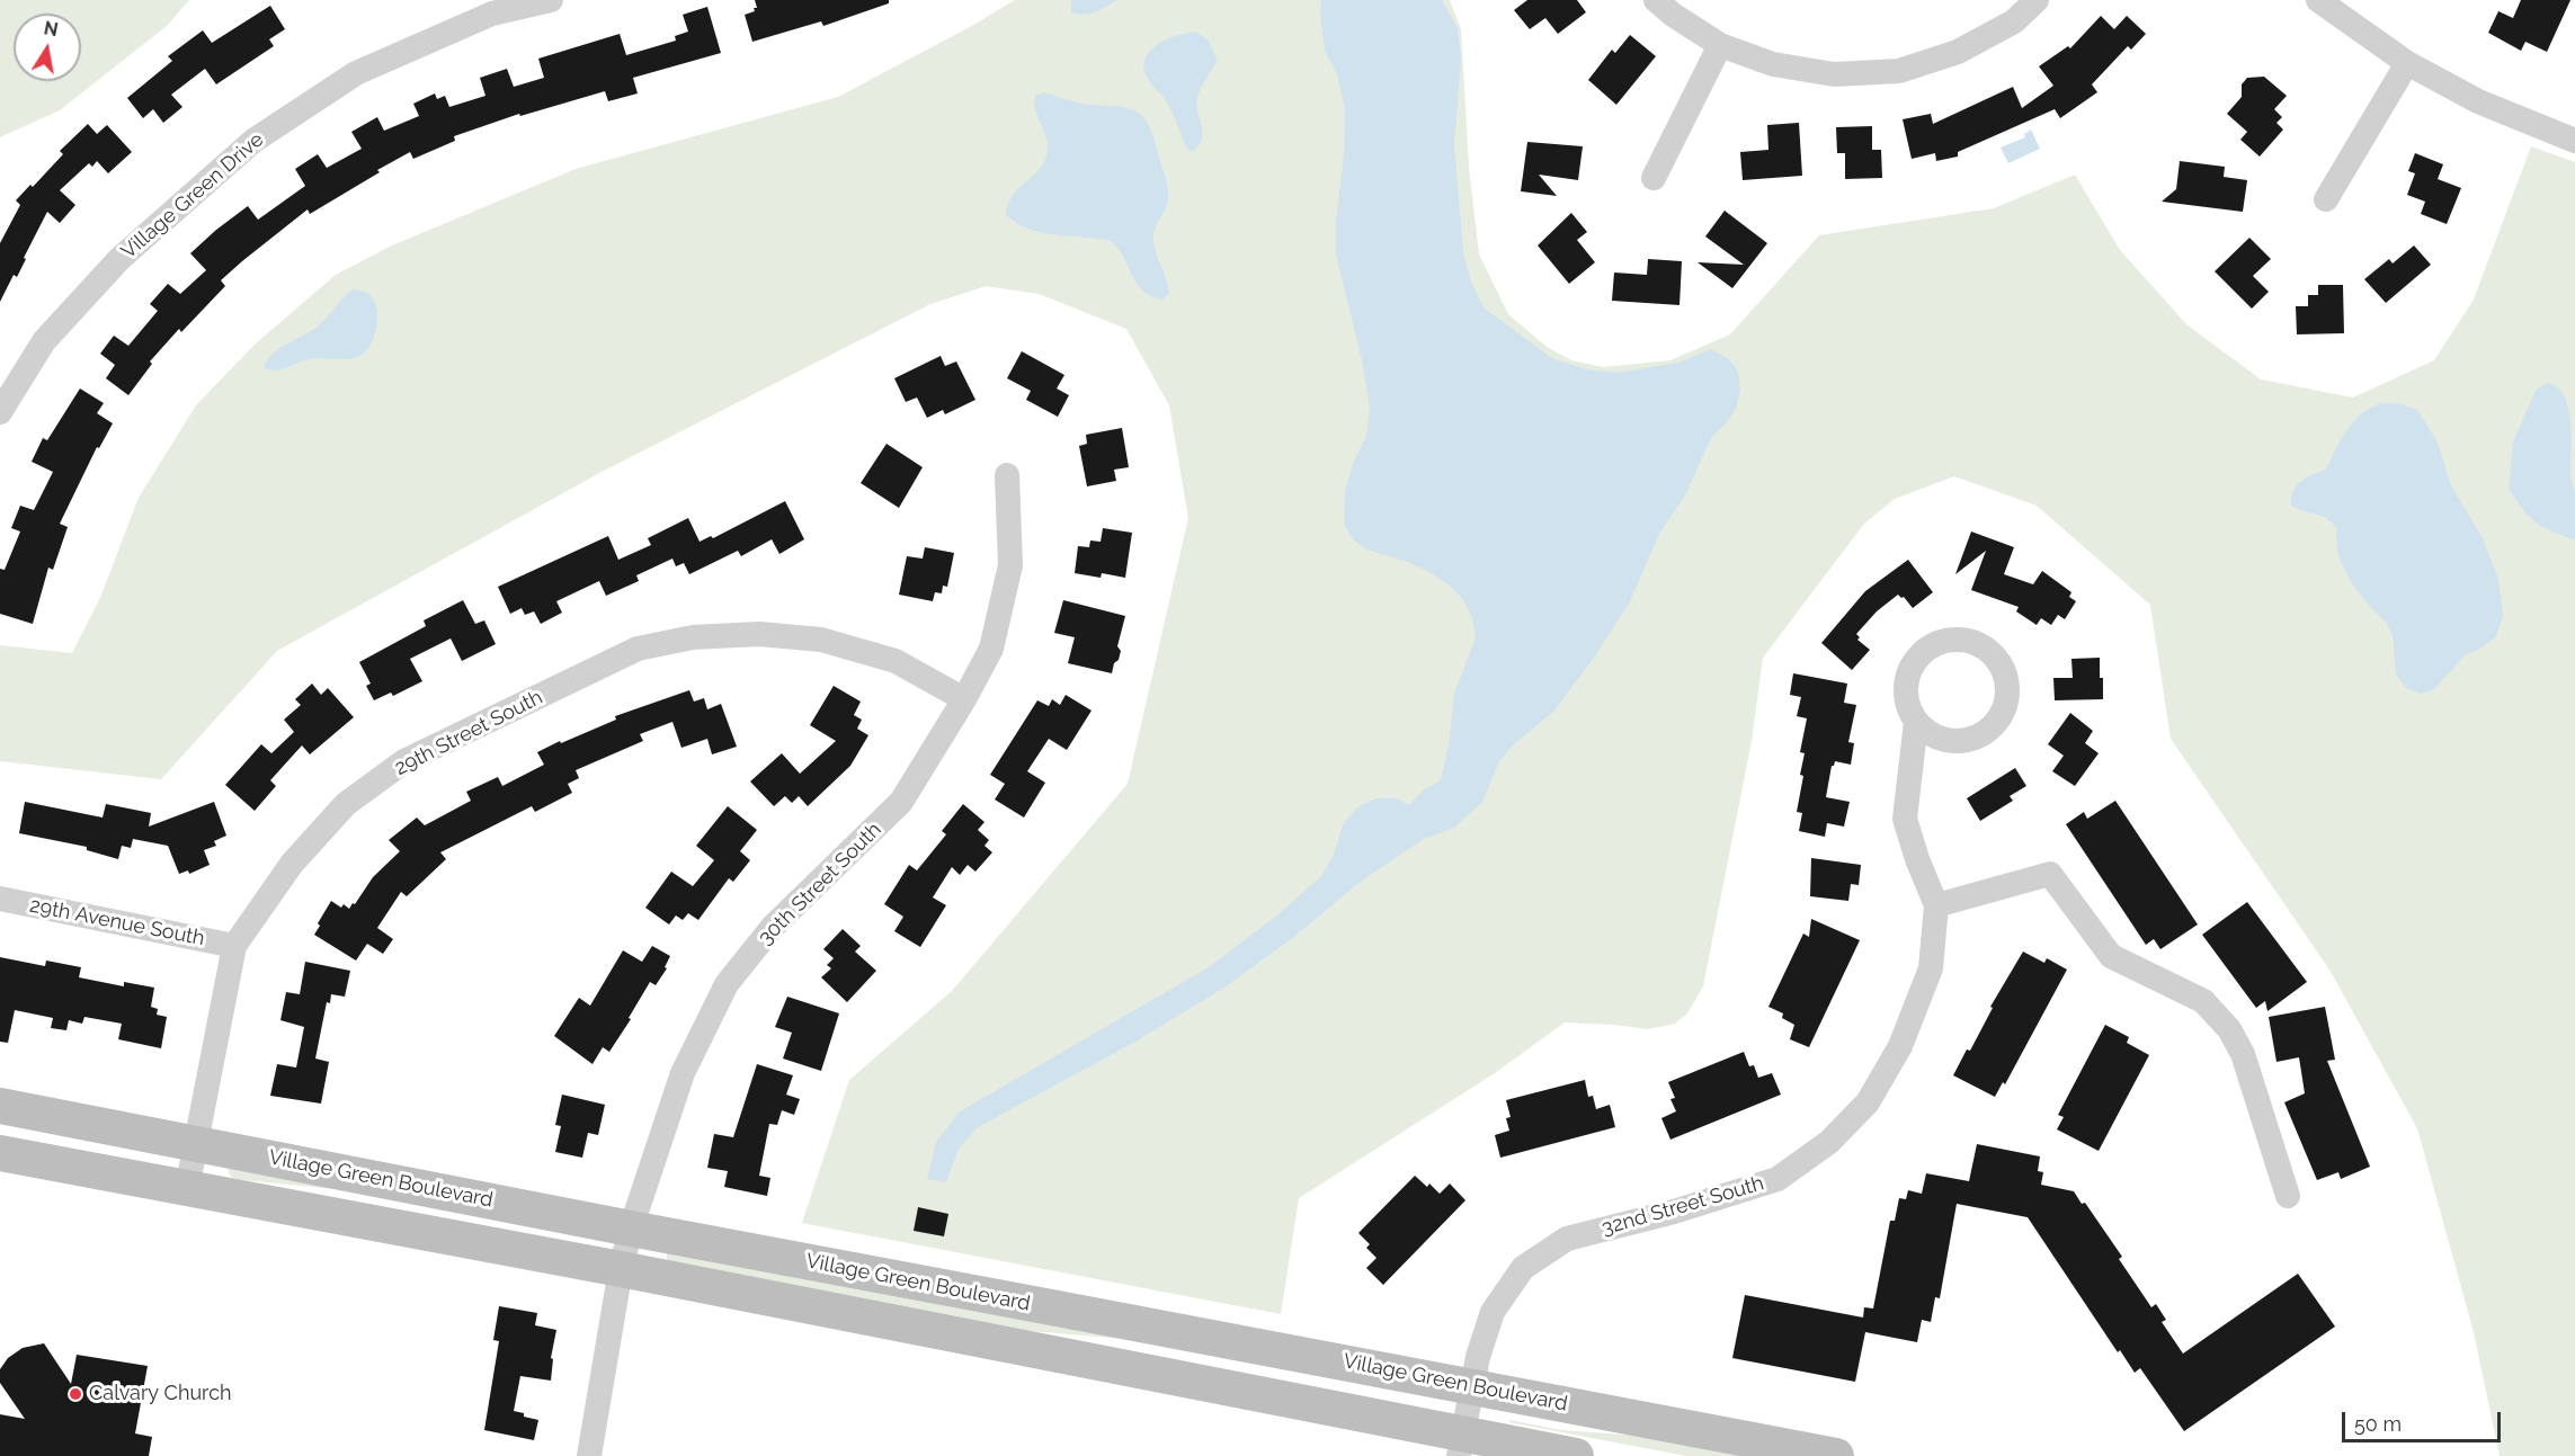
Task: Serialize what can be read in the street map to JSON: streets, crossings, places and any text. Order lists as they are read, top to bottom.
{
  "streets": {
    "street": [
      "Village Green Drive",
      "29th Street South",
      "30th Street South",
      "29th Avenue South",
      "Village Green Boulevard",
      "32nd Street South"
    ]
  },
  "crossings": [
    ["29th Street South", "30th Street South"],
    ["29th Street South", "29th Avenue South"],
    ["29th Street South", "Village Green Boulevard"],
    ["30th Street South", "Village Green Boulevard"],
    ["Village Green Boulevard", "32nd Street South"]
  ],
  "places": ["Calvary Church"],
  "scale_bar": "50 m",
  "north": "top"
}
